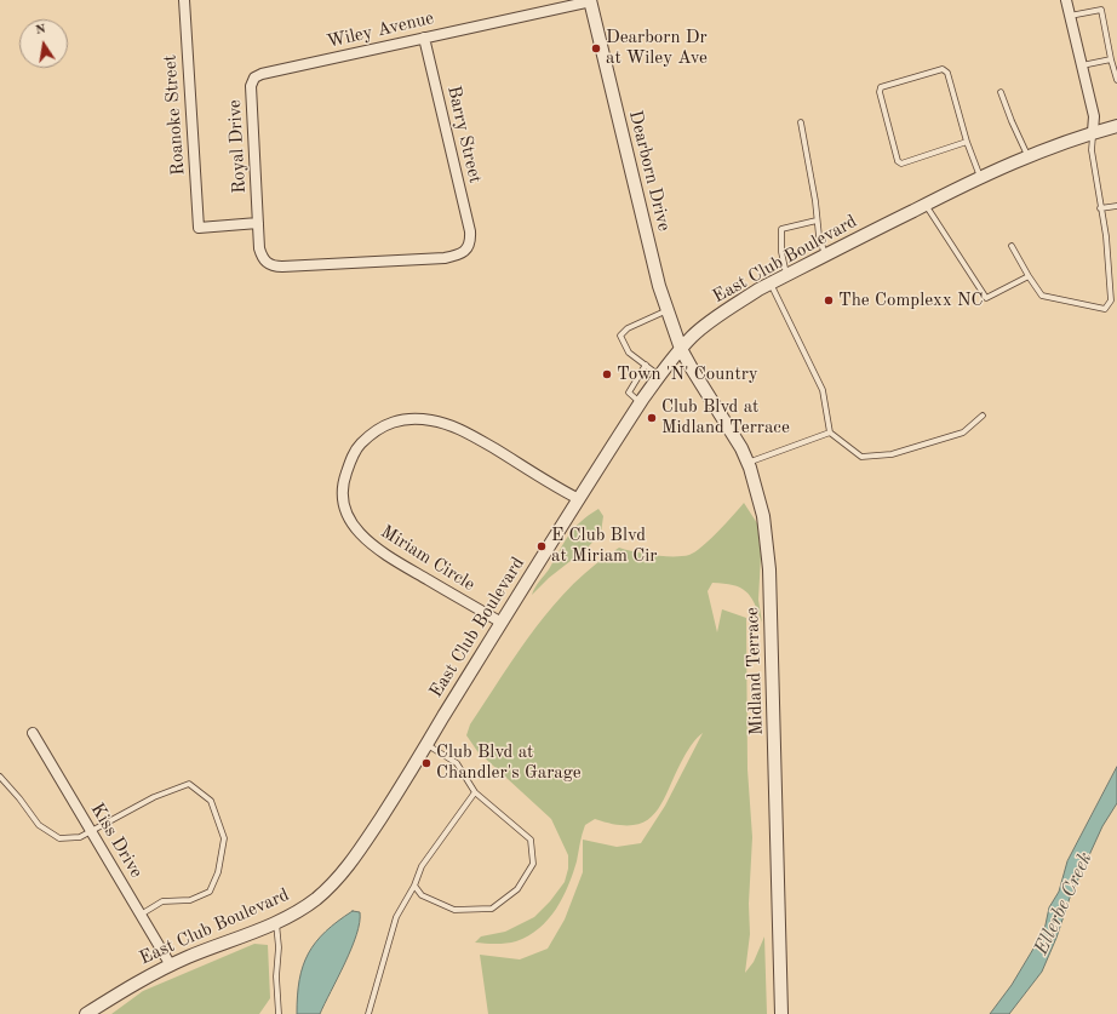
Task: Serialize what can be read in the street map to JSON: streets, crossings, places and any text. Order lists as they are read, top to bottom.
{
  "streets": {
    "street": [
      "Wiley Avenue",
      "Roanoke Street",
      "Barry Street",
      "Royal Drive",
      "Dearborn Drive",
      "East Club Boulevard",
      "Miriam Circle",
      "Midland Terrace",
      "Kiss Drive"
    ]
  },
  "crossings": [
    ["Wiley Avenue", "Barry Street"],
    ["Wiley Avenue", "Royal Drive"],
    ["Wiley Avenue", "Dearborn Drive"],
    ["Roanoke Street", "Royal Drive"],
    ["Barry Street", "Royal Drive"],
    ["Dearborn Drive", "East Club Boulevard"],
    ["Dearborn Drive", "Midland Terrace"],
    ["East Club Boulevard", "Miriam Circle"],
    ["East Club Boulevard", "Midland Terrace"],
    ["East Club Boulevard", "Kiss Drive"]
  ],
  "water": ["Ellerbe Creek"],
  "places": [
    "Dearborn Dr at Wiley Ave",
    "The Complexx NC",
    "Town 'N' Country",
    "Club Blvd at Midland Terrace",
    "E Club Blvd at Miriam Cir",
    "Club Blvd at Chandler's Garage"
  ],
  "north": "top"
}
